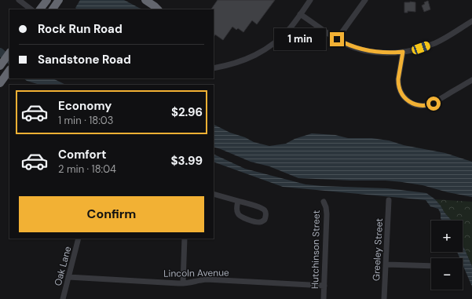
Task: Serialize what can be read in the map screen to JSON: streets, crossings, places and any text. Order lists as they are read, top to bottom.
{
  "streets": {
    "street": [
      "Hutchinson Street",
      "Greeley Street",
      "Oak Lane",
      "Lincoln Avenue"
    ]
  },
  "crossings": [
    ["Hutchinson Street", "Lincoln Avenue"],
    ["Oak Lane", "Lincoln Avenue"]
  ],
  "page": {
    "banner": ["Rock Run Road", "Sandstone Road"],
    "bubble": "1 min",
    "list": [
      {
        "name": "Economy",
        "note": "1 min · 18:03",
        "value": "$2.96"
      },
      {
        "name": "Comfort",
        "note": "2 min · 18:04",
        "value": "$3.99"
      }
    ],
    "buttons": "Confirm",
    "map_buttons": ["+", "−"]
  }
}
